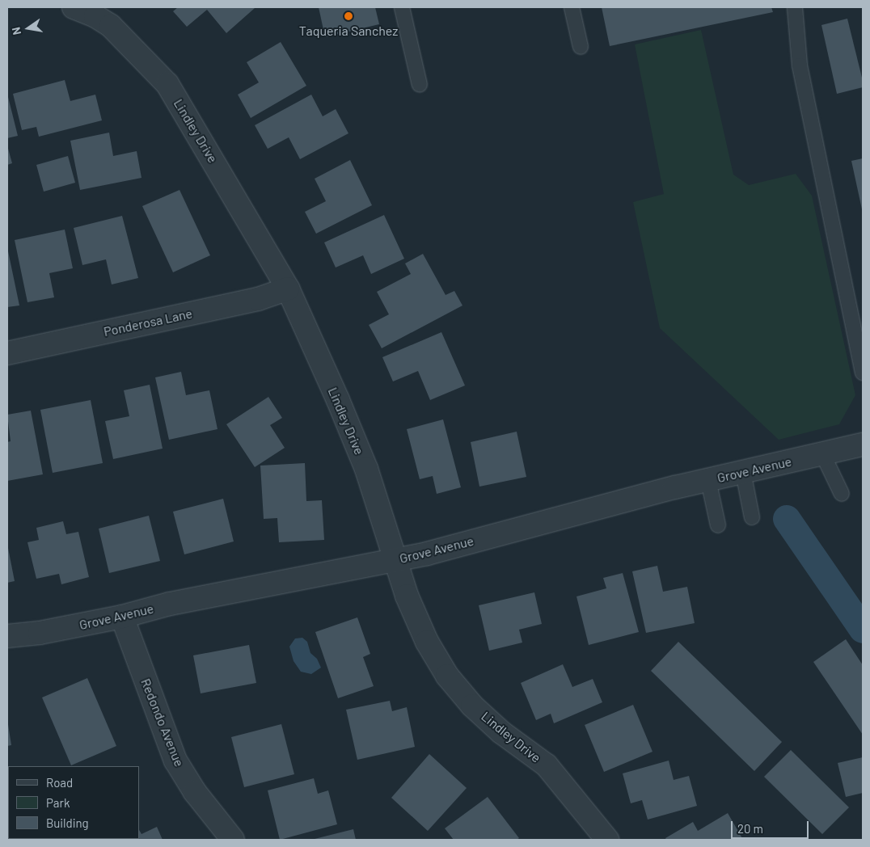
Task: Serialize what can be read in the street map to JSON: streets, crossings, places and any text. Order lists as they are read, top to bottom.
{
  "streets": {
    "street": [
      "Lindley Drive",
      "Ponderosa Lane",
      "Grove Avenue",
      "Redondo Avenue"
    ]
  },
  "crossings": [
    ["Lindley Drive", "Ponderosa Lane"],
    ["Lindley Drive", "Grove Avenue"],
    ["Grove Avenue", "Redondo Avenue"]
  ],
  "places": ["Taqueria Sanchez"],
  "legend": ["Road", "Park", "Building"],
  "scale_bar": "20 m",
  "north": "left"
}
